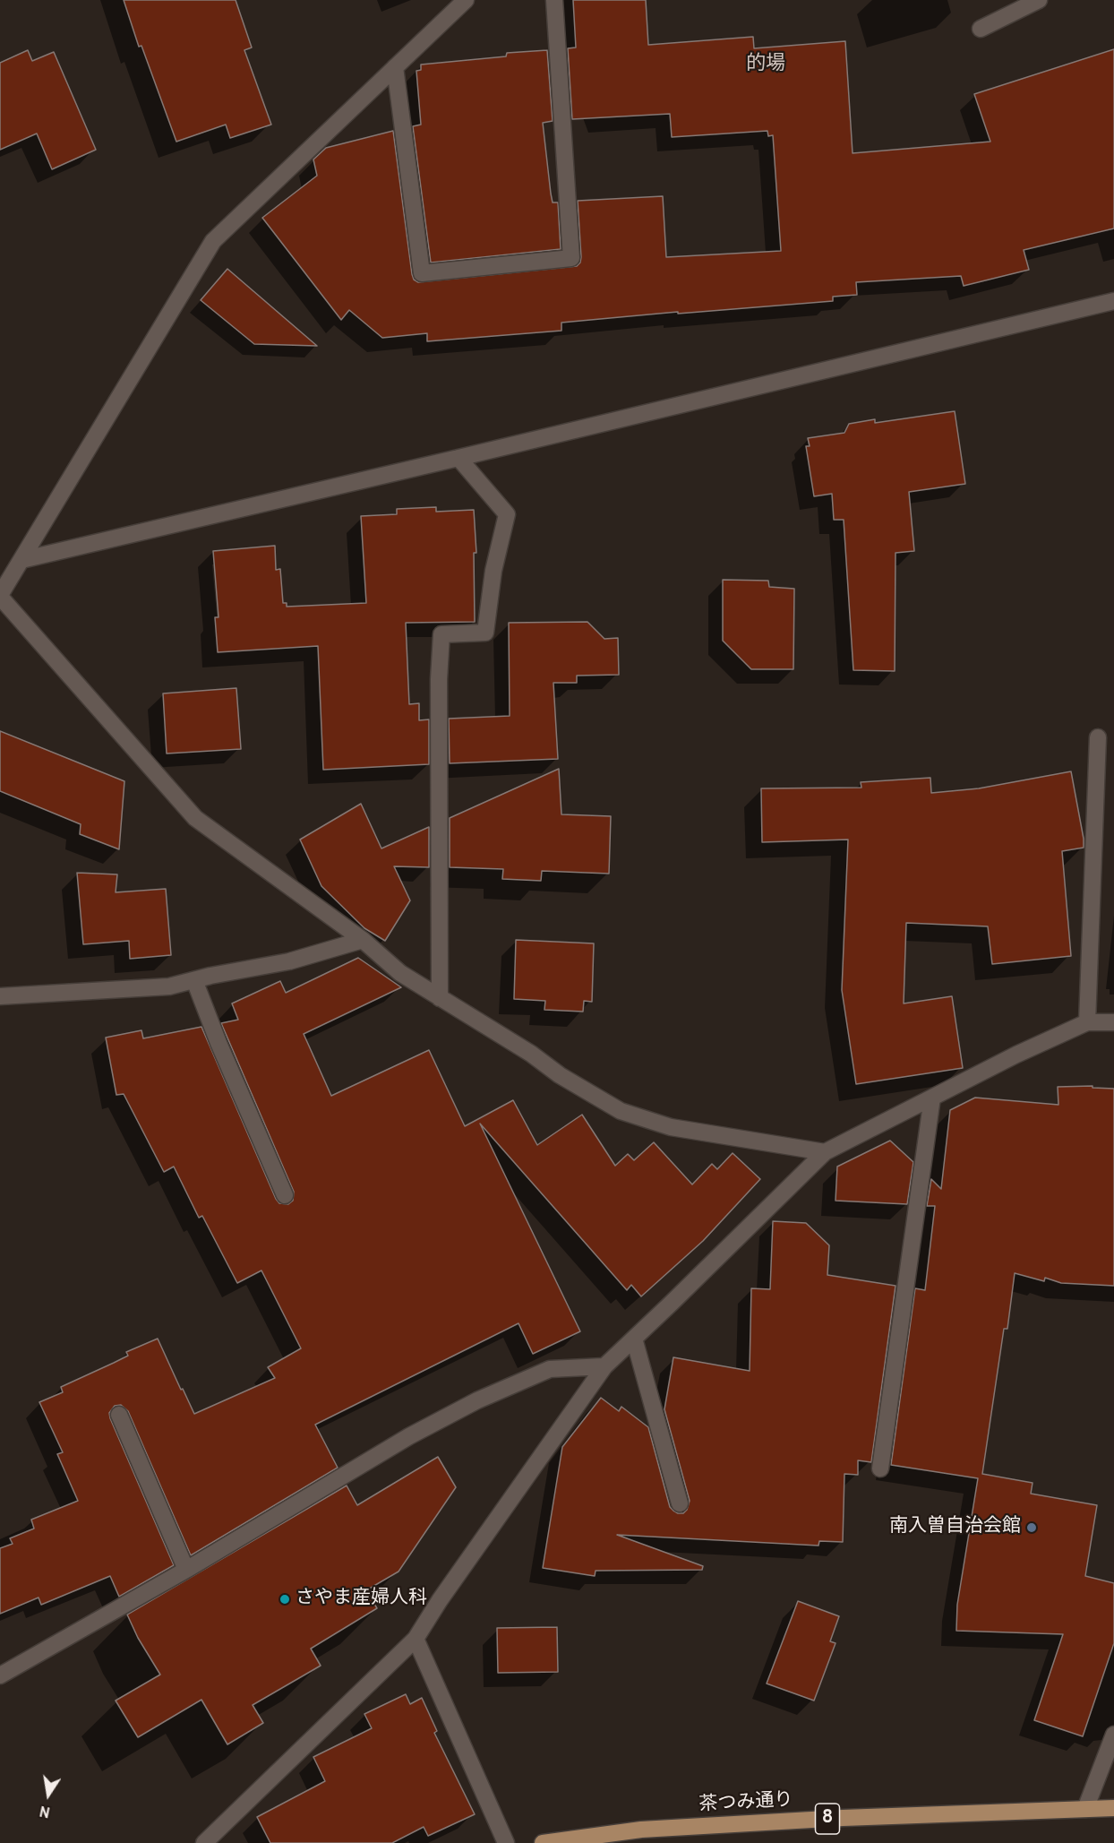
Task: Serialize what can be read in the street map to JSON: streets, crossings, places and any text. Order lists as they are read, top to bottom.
{
  "streets": {
    "main road": ["茶つみ通り", "8"]
  },
  "districts": ["的場"],
  "places": ["南入曽自治会館", "さやま産婦人科"],
  "north": "bottom"
}
